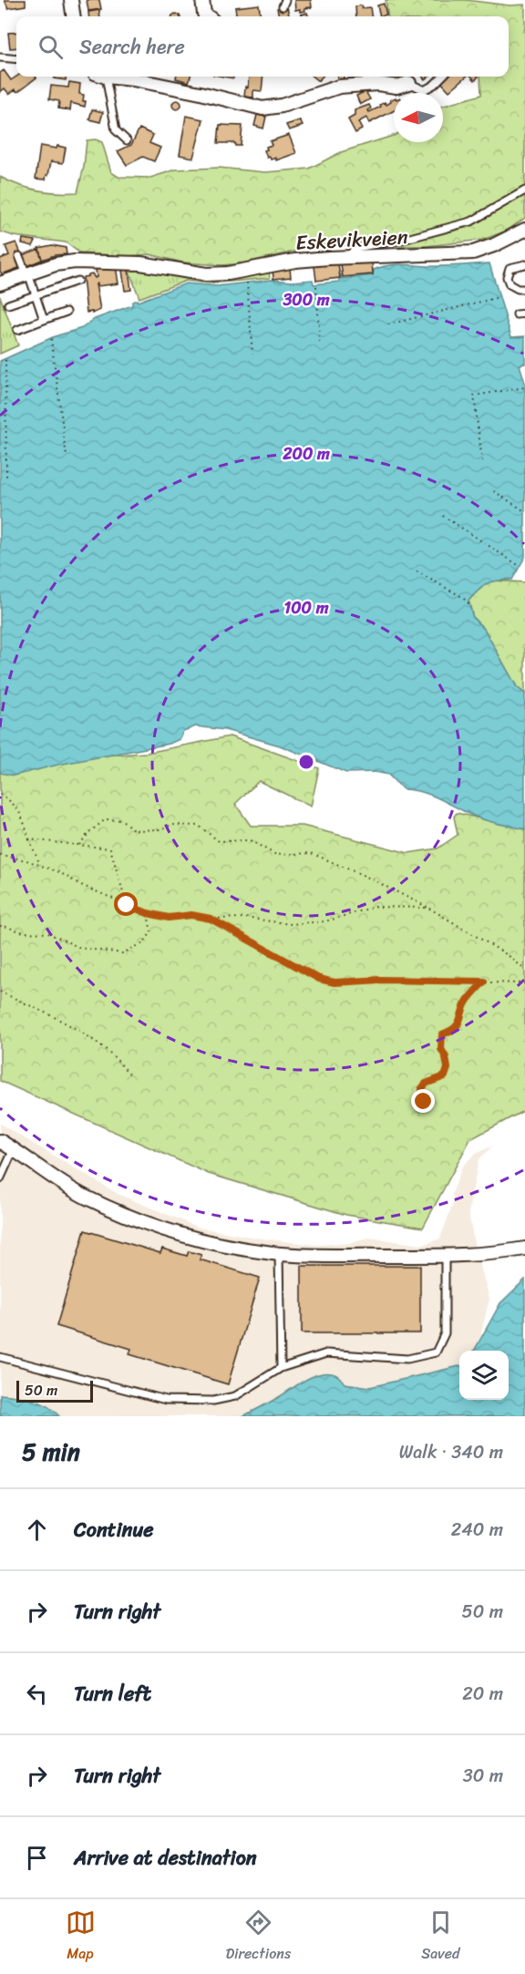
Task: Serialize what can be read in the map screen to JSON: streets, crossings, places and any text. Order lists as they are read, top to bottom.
{
  "streets": {
    "street": ["Eskevikveien"]
  },
  "scale_bar": "50 m",
  "north": "left",
  "page": {
    "search": "Search here",
    "scale": "50 m",
    "heading": ["5 min", "Walk · 340 m"],
    "list": [
      ["Continue", "240 m"],
      ["Turn right", "50 m"],
      ["Turn left", "20 m"],
      ["Turn right", "30 m"],
      "Arrive at destination"
    ],
    "nav": ["Map", "Directions", "Saved"]
  },
  "rings": ["300 m", "200 m", "100 m"]
}
